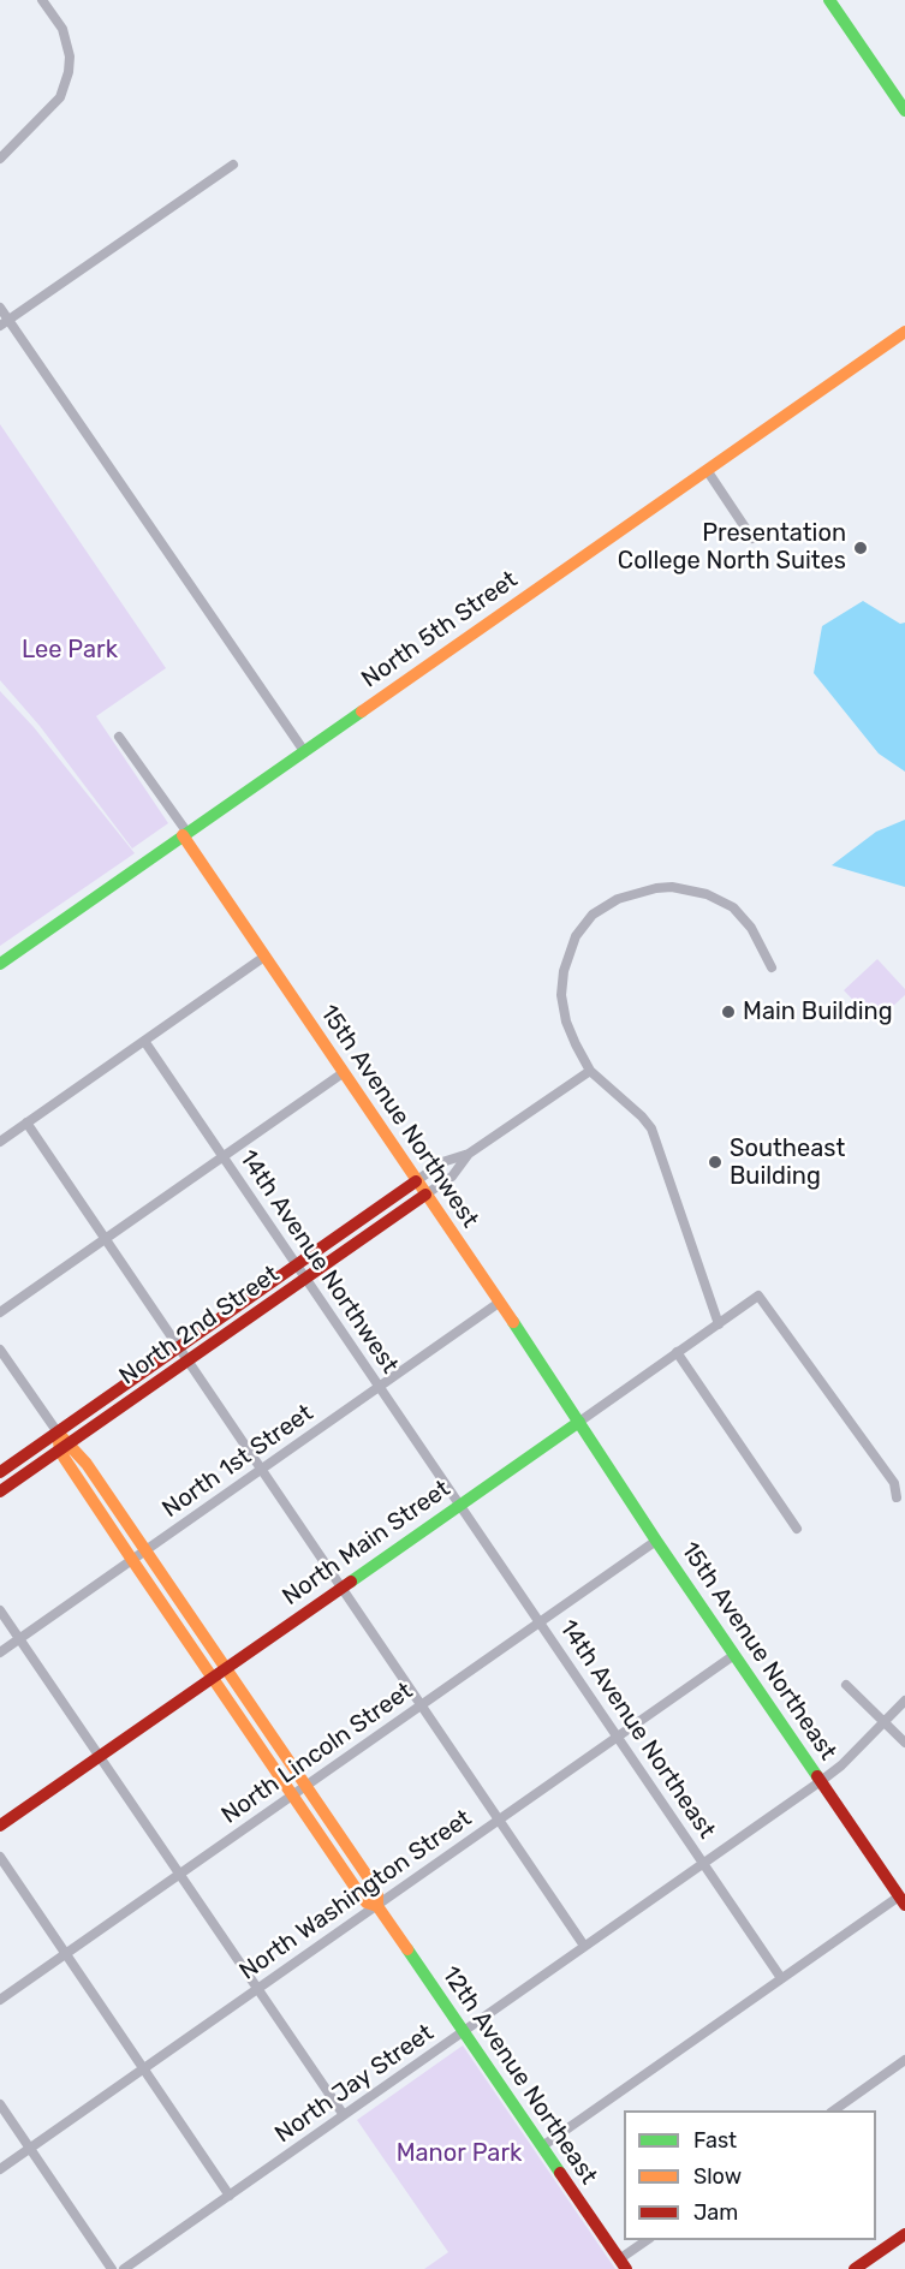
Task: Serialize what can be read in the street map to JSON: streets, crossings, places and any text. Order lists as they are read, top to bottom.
{
  "streets": {
    "street": [
      "North 5th Street",
      "15th Avenue Northwest",
      "14th Avenue Northwest",
      "North 2nd Street",
      "North 1st Street",
      "North Main Street",
      "15th Avenue Northeast",
      "14th Avenue Northeast",
      "North Lincoln Street",
      "North Washington Street",
      "12th Avenue Northeast",
      "North Jay Street"
    ]
  },
  "crossings": [
    ["North 5th Street", "15th Avenue Northwest"],
    ["15th Avenue Northwest", "North 2nd Street"],
    ["15th Avenue Northwest", "North 1st Street"],
    ["15th Avenue Northwest", "North Main Street"],
    ["15th Avenue Northwest", "15th Avenue Northeast"],
    ["14th Avenue Northwest", "North 2nd Street"],
    ["14th Avenue Northwest", "North 1st Street"],
    ["14th Avenue Northwest", "North Main Street"],
    ["14th Avenue Northwest", "14th Avenue Northeast"],
    ["North 2nd Street", "12th Avenue Northeast"],
    ["North 1st Street", "12th Avenue Northeast"],
    ["North Main Street", "15th Avenue Northeast"],
    ["North Main Street", "14th Avenue Northeast"],
    ["North Main Street", "12th Avenue Northeast"],
    ["15th Avenue Northeast", "North Lincoln Street"],
    ["15th Avenue Northeast", "North Washington Street"],
    ["15th Avenue Northeast", "North Jay Street"],
    ["14th Avenue Northeast", "North Lincoln Street"],
    ["14th Avenue Northeast", "North Washington Street"],
    ["14th Avenue Northeast", "North Jay Street"],
    ["North Lincoln Street", "12th Avenue Northeast"],
    ["North Washington Street", "12th Avenue Northeast"],
    ["12th Avenue Northeast", "North Jay Street"]
  ],
  "parks": ["Lee Park", "Manor Park"],
  "places": ["Presentation College North Suites", "Main Building", "Southeast Building"],
  "legend": ["Fast", "Slow", "Jam"]
}
